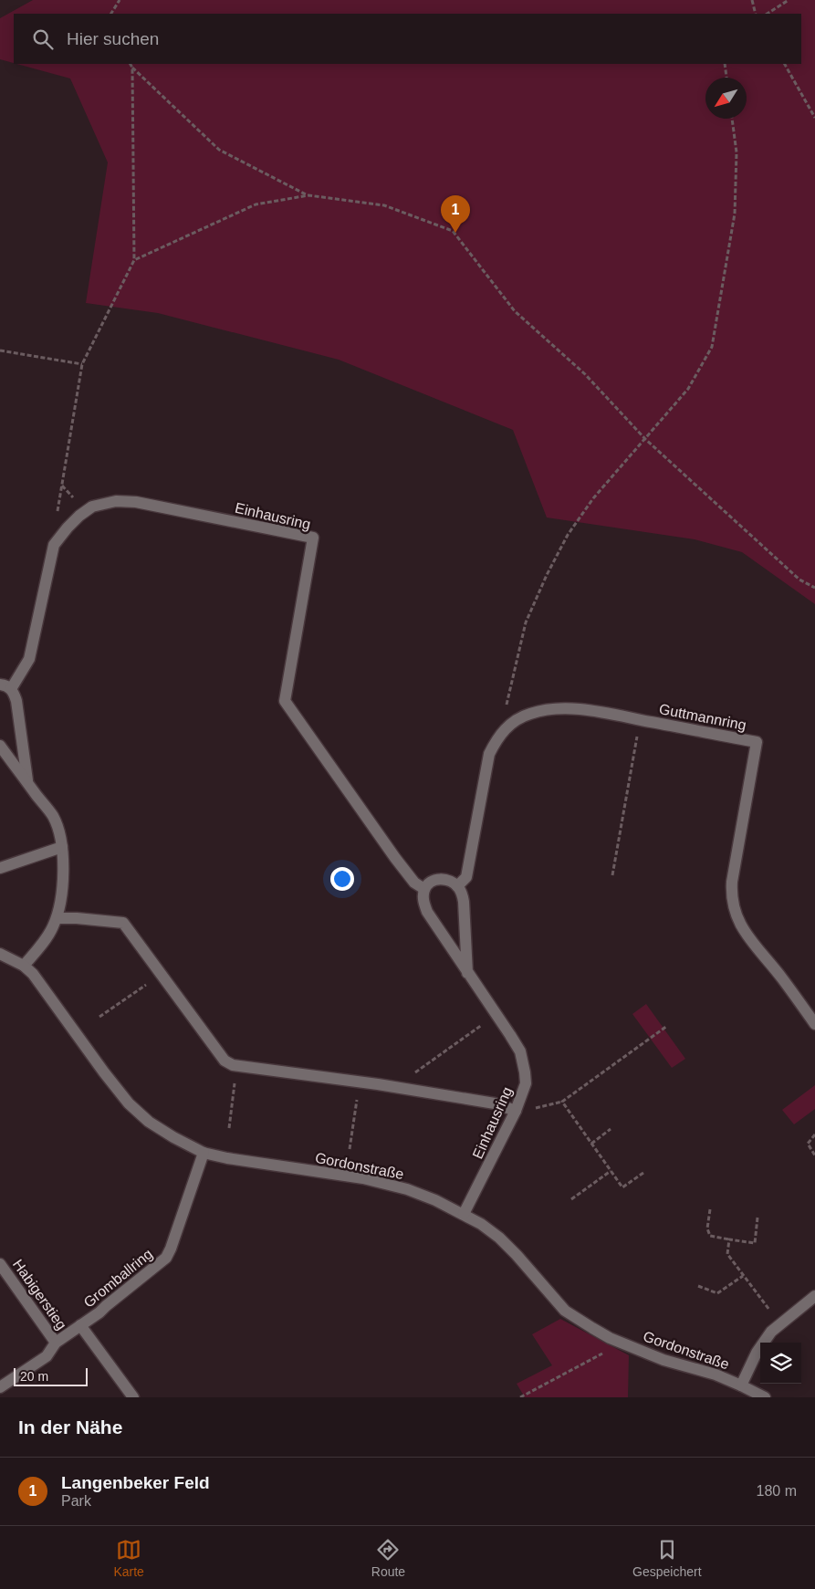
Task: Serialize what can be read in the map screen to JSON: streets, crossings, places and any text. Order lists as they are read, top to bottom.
{
  "streets": {
    "street": [
      "Einhausring",
      "Guttmannring",
      "Gordonstraße",
      "Gromballring",
      "Habigerstieg"
    ]
  },
  "crossings": [
    ["Einhausring", "Gordonstraße"],
    ["Gordonstraße", "Gromballring"],
    ["Gromballring", "Habigerstieg"]
  ],
  "scale_bar": "20 m",
  "north": "bottom left",
  "page": {
    "search": "Hier suchen",
    "pins": "1",
    "scale": "20 m",
    "heading": "In der Nähe",
    "list": [
      {
        "mark": "1",
        "name": "Langenbeker Feld",
        "note": "Park",
        "value": "180 m"
      }
    ],
    "nav": ["Karte", "Route", "Gespeichert"]
  }
}
